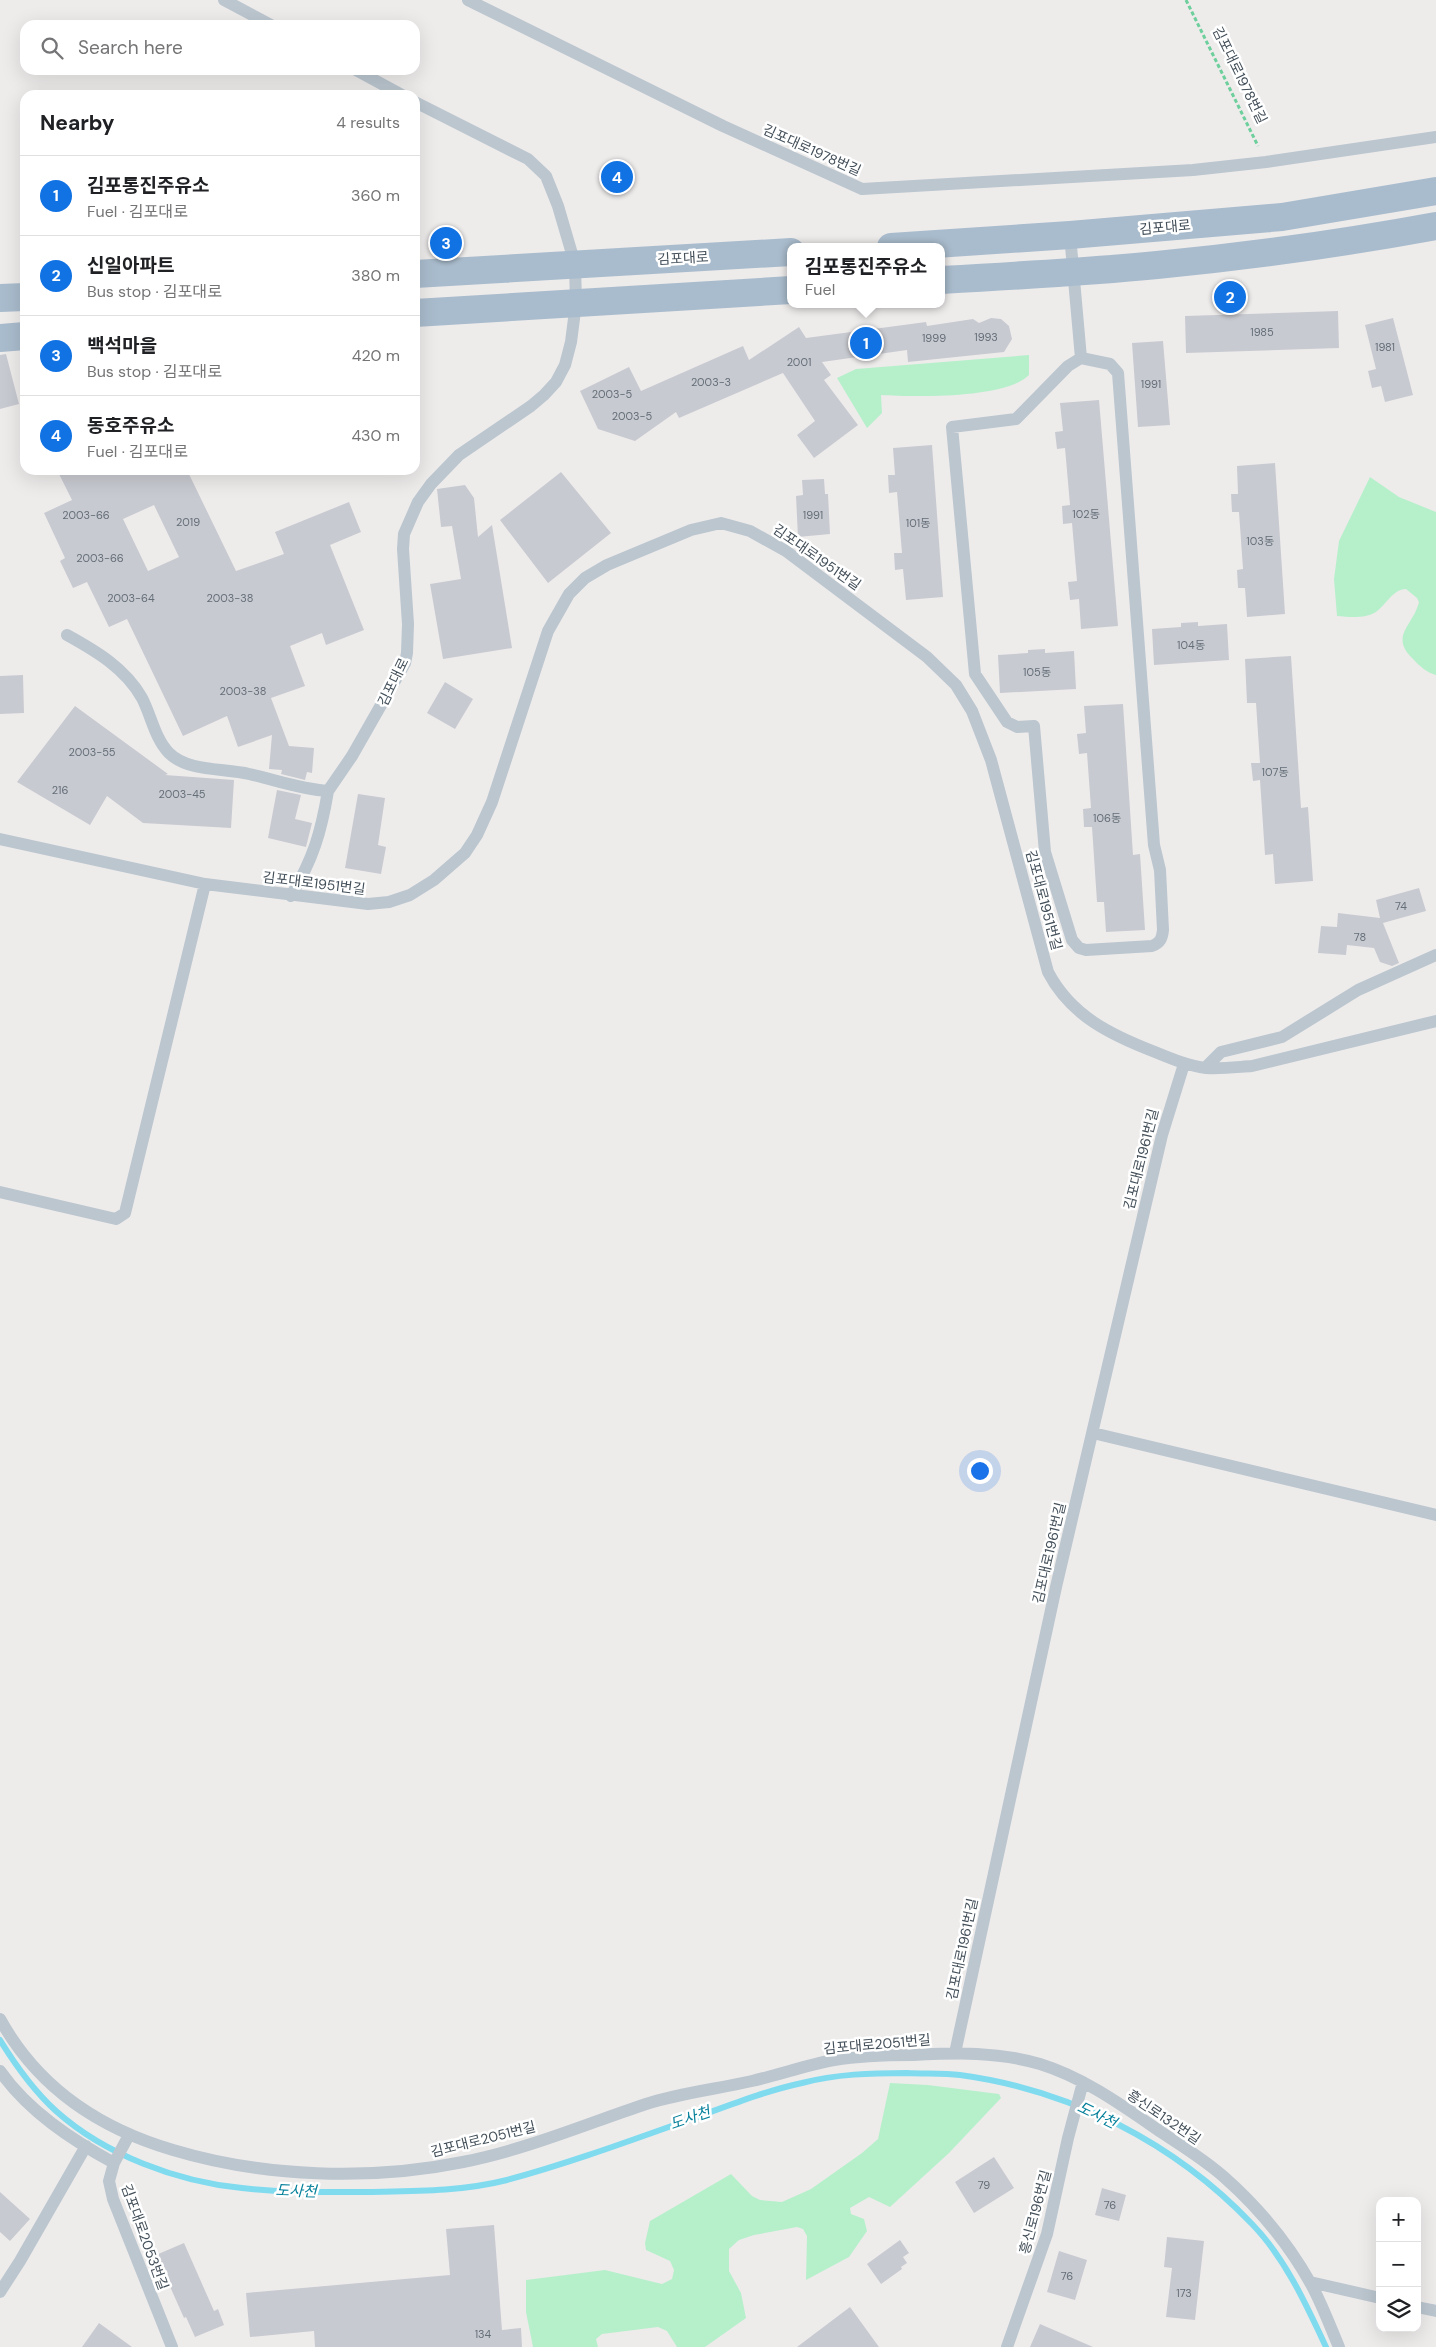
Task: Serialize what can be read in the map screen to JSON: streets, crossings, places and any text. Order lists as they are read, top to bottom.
{
  "streets": {
    "main road": ["김포대로"],
    "lane": [
      "김포대로1978번길",
      "김포대로1951번길",
      "김포대로1961번길",
      "김포대로2051번길",
      "흥신로132번길",
      "흥신로196번길",
      "김포대로2053번길"
    ]
  },
  "crossings": [
    ["김포대로1951번길", "김포대로1961번길"],
    ["김포대로1961번길", "김포대로2051번길"],
    ["김포대로1961번길", "흥신로132번길"],
    ["김포대로2051번길", "흥신로132번길"],
    ["흥신로132번길", "흥신로196번길"]
  ],
  "water": ["도사천"],
  "house_numbers": [
    "1985",
    "1993",
    "1999",
    "1981",
    "2001",
    "2003-3",
    "1991",
    "2003-5",
    "2003-5",
    "102동",
    "2003-66",
    "1991",
    "2019",
    "101동",
    "103동",
    "2003-66",
    "2003-64",
    "2003-38",
    "104동",
    "105동",
    "2003-38",
    "2003-55",
    "107동",
    "216",
    "2003-45",
    "106동",
    "74",
    "78",
    "79",
    "76",
    "76",
    "173",
    "134"
  ],
  "page": {
    "search": "Search here",
    "heading": ["Nearby", "4 results"],
    "list": [
      {
        "mark": "1",
        "name": "김포통진주유소",
        "note": "Fuel · 김포대로",
        "value": "360 m"
      },
      {
        "mark": "2",
        "name": "신일아파트",
        "note": "Bus stop · 김포대로",
        "value": "380 m"
      },
      {
        "mark": "3",
        "name": "백석마을",
        "note": "Bus stop · 김포대로",
        "value": "420 m"
      },
      {
        "mark": "4",
        "name": "동호주유소",
        "note": "Fuel · 김포대로",
        "value": "430 m"
      }
    ],
    "pins": [
      "4",
      "3",
      "2",
      "1"
    ],
    "popup": ["김포통진주유소", "Fuel"],
    "map_buttons": ["+", "−"]
  }
}
